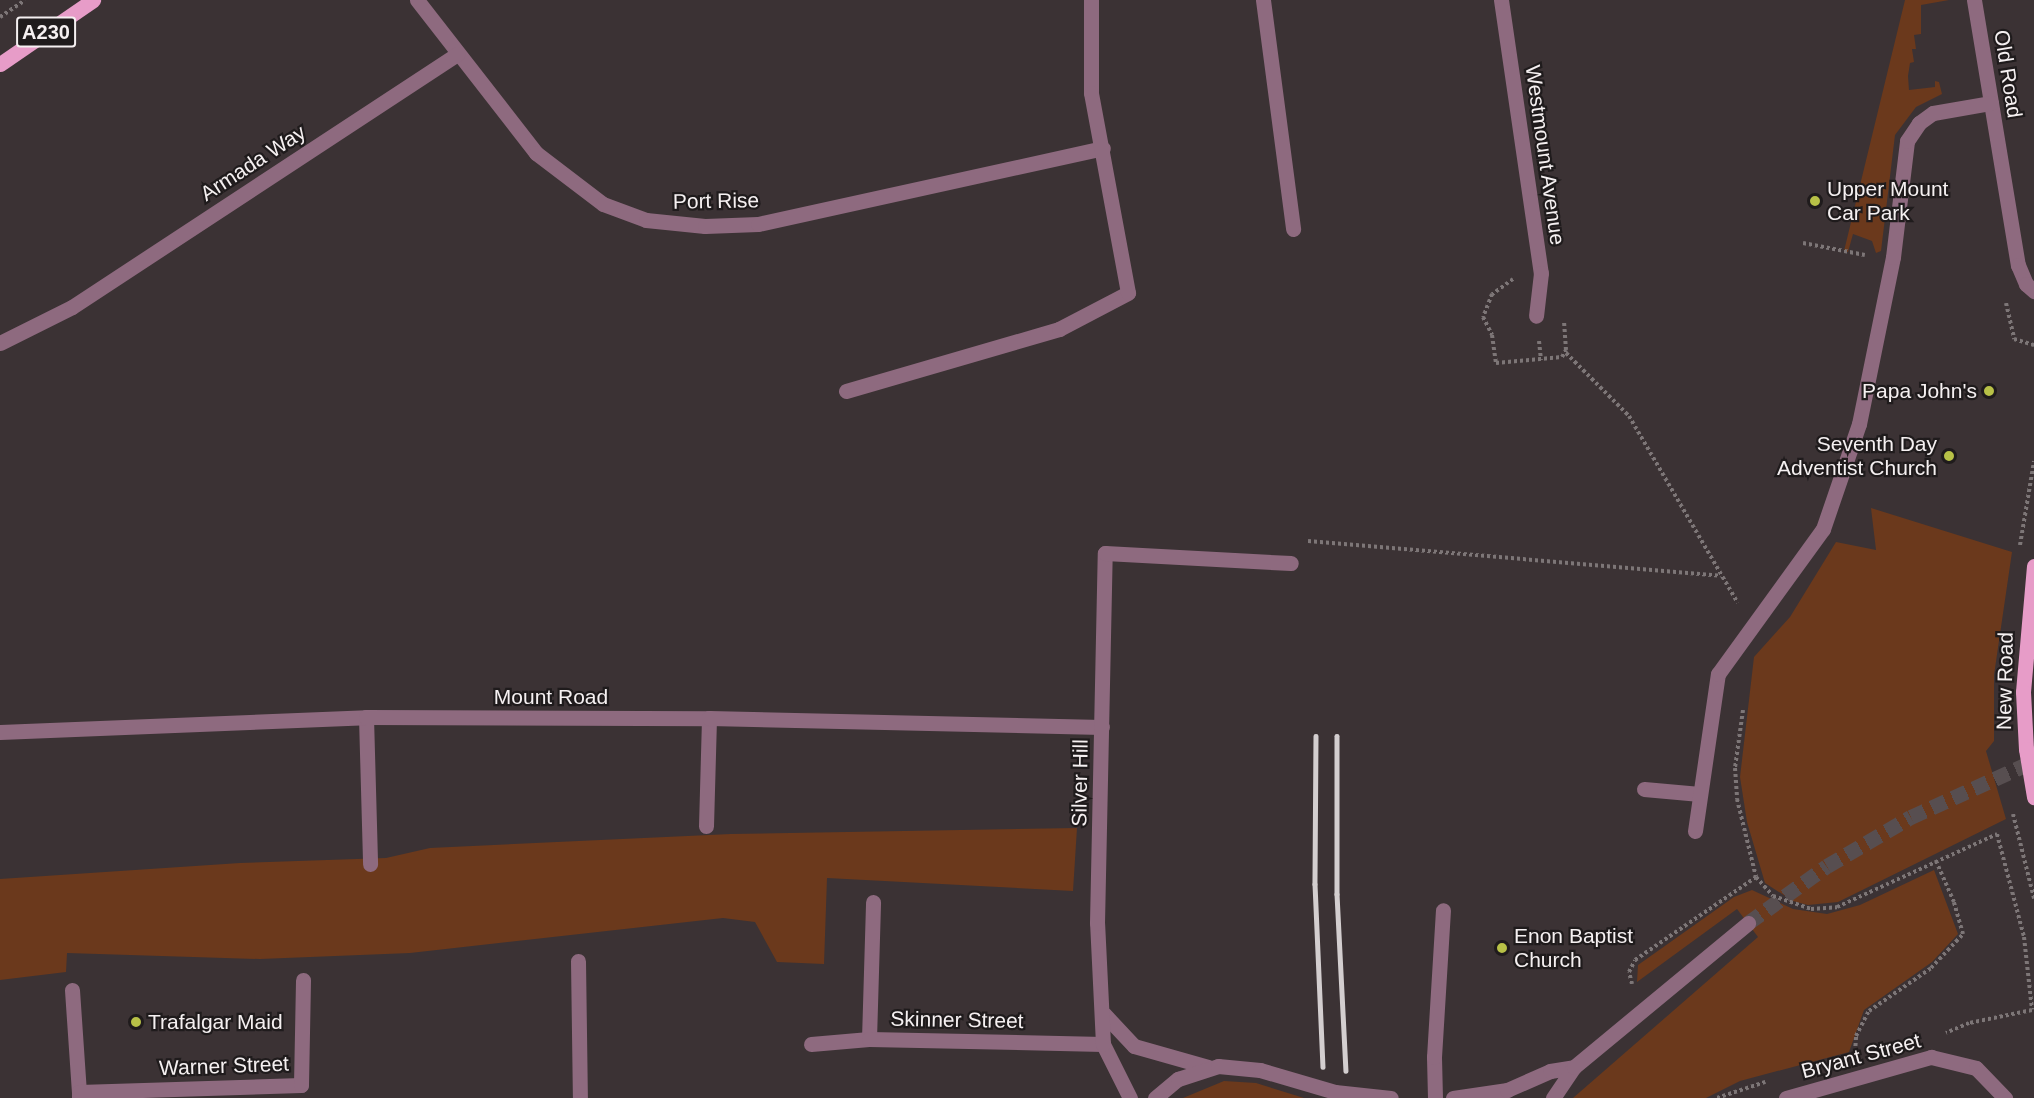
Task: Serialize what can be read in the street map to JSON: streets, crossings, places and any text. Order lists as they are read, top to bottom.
{
  "streets": {
    "main road": ["A230", "New Road"],
    "street": [
      "Old Road",
      "Westmount Avenue",
      "Armada Way",
      "Port Rise",
      "Mount Road",
      "Silver Hill",
      "Skinner Street",
      "Bryant Street",
      "Warner Street"
    ]
  },
  "crossings": [
    ["Armada Way", "Port Rise"],
    ["Mount Road", "Silver Hill"],
    ["Silver Hill", "Skinner Street"]
  ],
  "places": [
    "Upper Mount Car Park",
    "Papa John's",
    "Seventh Day Adventist Church",
    "Enon Baptist Church",
    "Trafalgar Maid"
  ]
}
